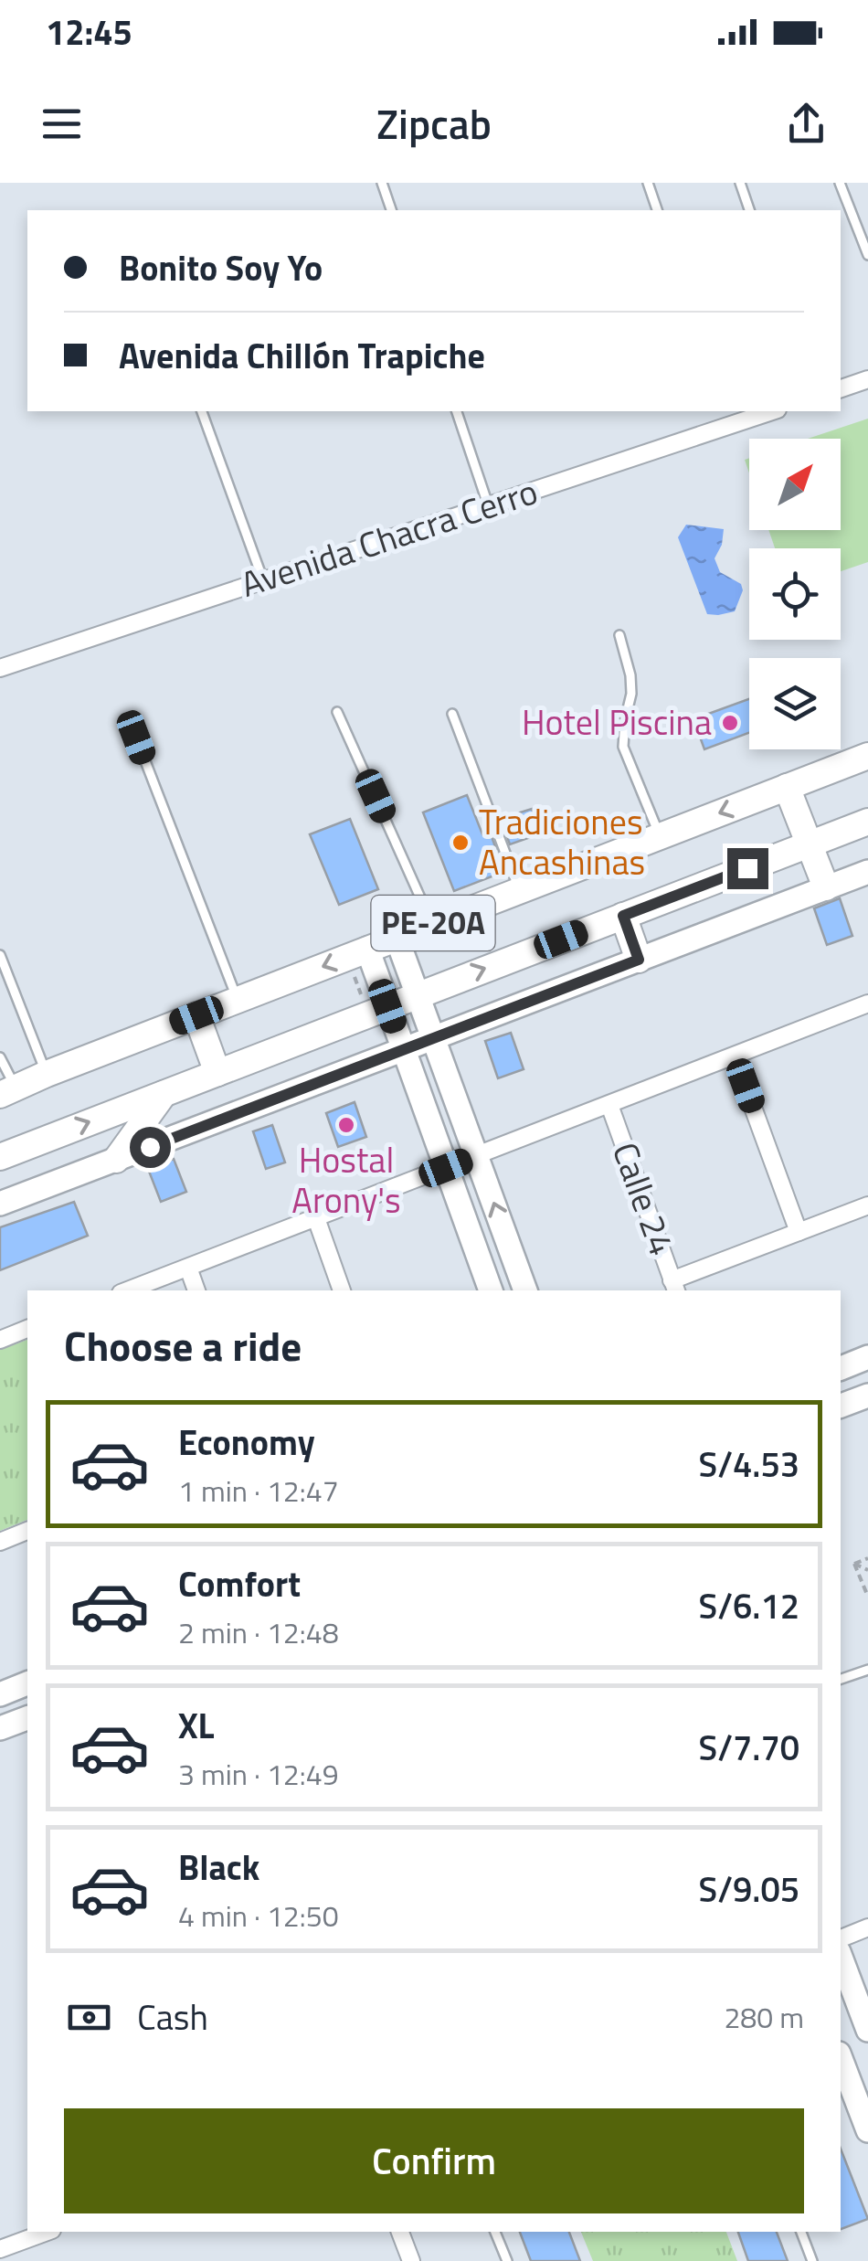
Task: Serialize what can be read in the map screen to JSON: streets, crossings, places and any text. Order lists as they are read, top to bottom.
{
  "streets": {
    "main road": ["PE-20A"],
    "street": ["Avenida Chacra Cerro", "Calle 24"]
  },
  "places": ["Hotel Piscina", "Tradiciones Ancashinas", "Hostal Arony's"],
  "north": "top right",
  "page": {
    "status": "12:45",
    "header": "Zipcab",
    "banner": ["Bonito Soy Yo", "Avenida Chillón Trapiche"],
    "heading": "Choose a ride",
    "list": [
      {
        "name": "Economy",
        "note": "1 min · 12:47",
        "value": "S/4.53"
      },
      {
        "name": "Comfort",
        "note": "2 min · 12:48",
        "value": "S/6.12"
      },
      {
        "name": "XL",
        "note": "3 min · 12:49",
        "value": "S/7.70"
      },
      {
        "name": "Black",
        "note": "4 min · 12:50",
        "value": "S/9.05"
      }
    ],
    "pay": ["Cash", "280 m"],
    "buttons": "Confirm"
  }
}
